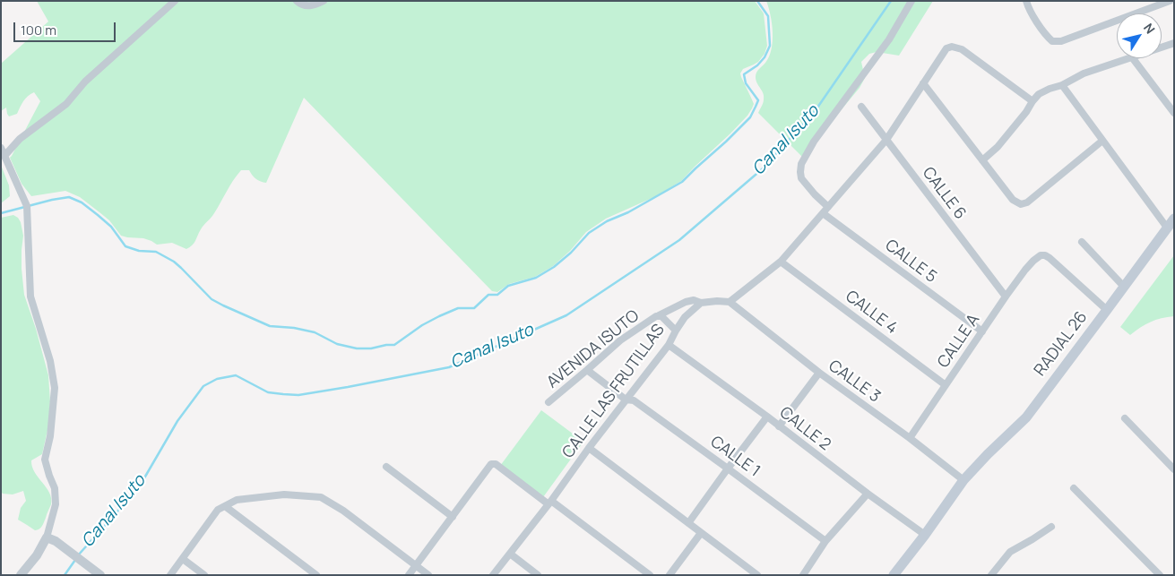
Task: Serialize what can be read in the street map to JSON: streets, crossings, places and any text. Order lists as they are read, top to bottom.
{
  "streets": {
    "main road": ["RADIAL 26"],
    "street": [
      "CALLE 6",
      "CALLE 5",
      "CALLE 4",
      "CALLE A",
      "AVENIDA ISUTO",
      "CALLE 3",
      "CALLE LAS FRUTILLAS",
      "CALLE 2",
      "CALLE 1"
    ]
  },
  "crossings": [
    ["CALLE 6", "CALLE A"],
    ["CALLE 5", "CALLE A"],
    ["CALLE 4", "CALLE A"],
    ["CALLE A", "RADIAL 26"],
    ["CALLE A", "CALLE 3"],
    ["RADIAL 26", "CALLE 3"],
    ["RADIAL 26", "CALLE 2"],
    ["AVENIDA ISUTO", "CALLE LAS FRUTILLAS"],
    ["AVENIDA ISUTO", "CALLE 1"],
    ["CALLE LAS FRUTILLAS", "CALLE 2"],
    ["CALLE LAS FRUTILLAS", "CALLE 1"]
  ],
  "water": ["Canal Isuto"],
  "scale_bar": "100 m",
  "north": "top right"
}
